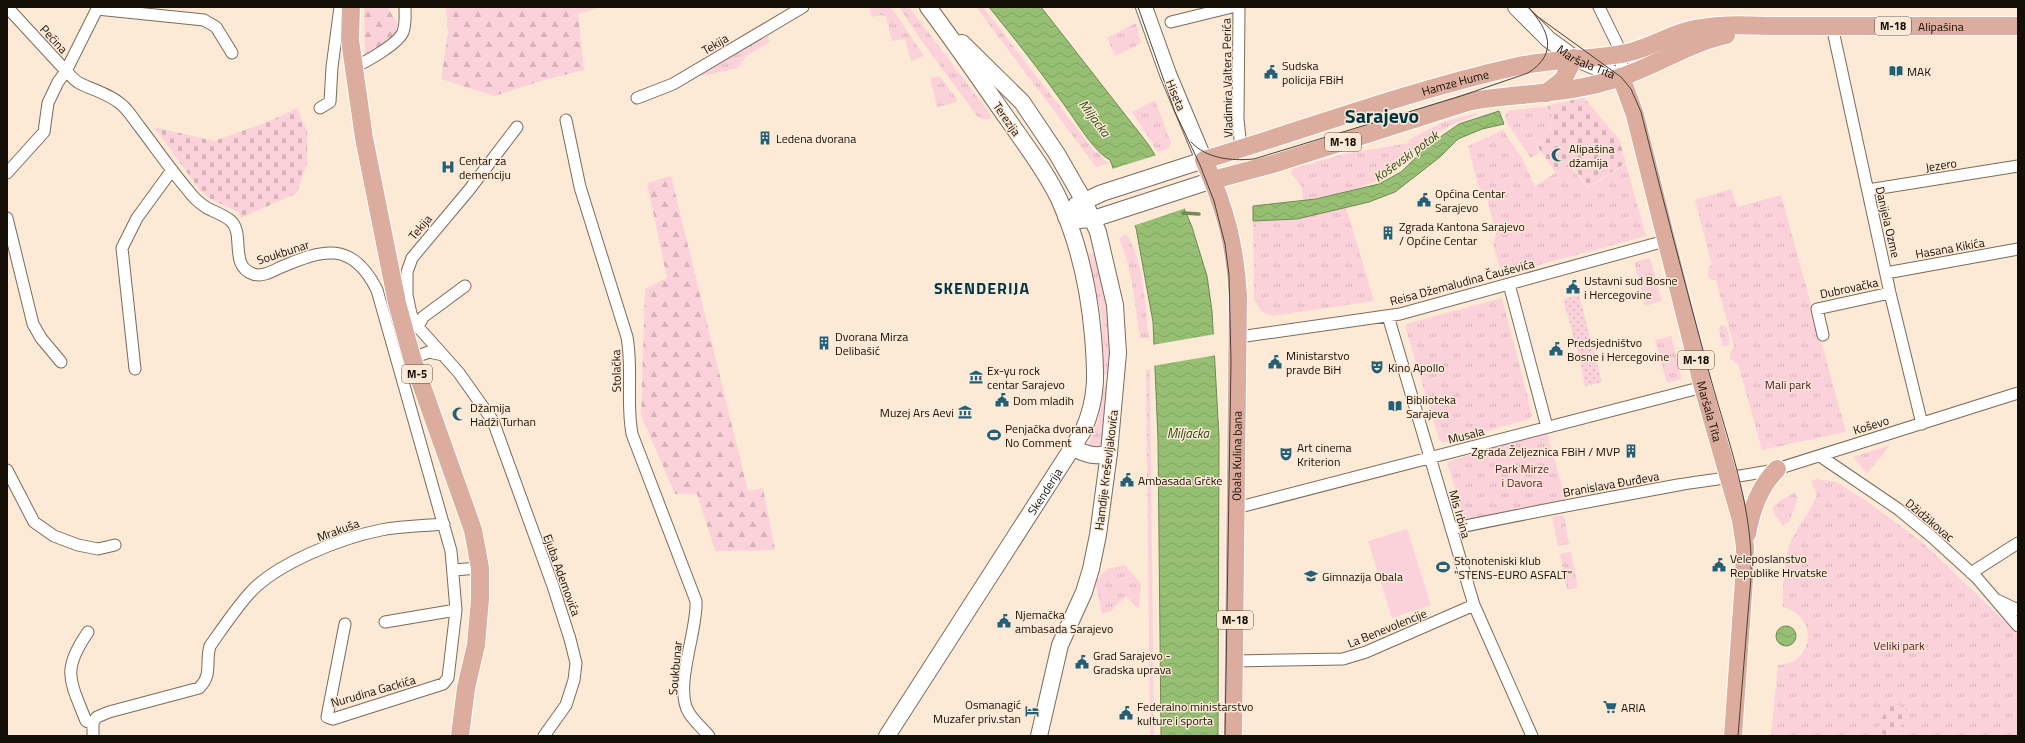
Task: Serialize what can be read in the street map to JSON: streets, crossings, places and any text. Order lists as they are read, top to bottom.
{
  "streets": {
    "main road": [
      "Alipašina",
      "M-18",
      "Maršala Tita",
      "Hamze Hume",
      "Hiseta",
      "Terezija",
      "M-5",
      "Obala Kulina bana",
      "Hamdije Kreševljakovića",
      "Skenderija"
    ],
    "street": [
      "Pećina",
      "Tekija",
      "Vladimira Valtera Perića",
      "Jezero",
      "Danijela Ozme",
      "Hasana Kikića",
      "Soukbunar",
      "Reisa Džemaludina Čauševića",
      "Dubrovačka",
      "Stolačka",
      "Koševo",
      "Musala",
      "Branislava Đurđeva",
      "Mis Irbina",
      "Džidžikovac",
      "Mrakuša",
      "Ejuba Ademovića",
      "La Benevolencije",
      "Nurudina Gackića"
    ]
  },
  "crossings": [
    ["Alipašina", "Maršala Tita"],
    ["Alipašina", "Hamze Hume"],
    ["Alipašina", "Danijela Ozme"],
    ["Pećina", "Soukbunar"],
    ["Tekija", "Ejuba Ademovića"],
    ["Maršala Tita", "Hamze Hume"],
    ["Maršala Tita", "Reisa Džemaludina Čauševića"],
    ["Maršala Tita", "Koševo"],
    ["Maršala Tita", "Musala"],
    ["Maršala Tita", "Branislava Đurđeva"],
    ["Vladimira Valtera Perića", "Hamze Hume"],
    ["Hamze Hume", "Hiseta"],
    ["Hamze Hume", "Terezija"],
    ["Hamze Hume", "Obala Kulina bana"],
    ["Hamze Hume", "Hamdije Kreševljakovića"],
    ["Hiseta", "Obala Kulina bana"],
    ["Terezija", "Hamdije Kreševljakovića"],
    ["Terezija", "Skenderija"],
    ["Jezero", "Danijela Ozme"],
    ["Danijela Ozme", "Hasana Kikića"],
    ["Danijela Ozme", "Dubrovačka"],
    ["Danijela Ozme", "Koševo"],
    ["Soukbunar", "Stolačka"],
    ["Soukbunar", "M-5"],
    ["Reisa Džemaludina Čauševića", "Obala Kulina bana"],
    ["Reisa Džemaludina Čauševića", "Mis Irbina"],
    ["Koševo", "Branislava Đurđeva"],
    ["Koševo", "Džidžikovac"],
    ["Musala", "Obala Kulina bana"],
    ["Musala", "Mis Irbina"],
    ["Obala Kulina bana", "La Benevolencije"],
    ["Branislava Đurđeva", "Mis Irbina"],
    ["Mis Irbina", "La Benevolencije"],
    ["Mrakuša", "Nurudina Gackića"]
  ],
  "districts": ["Sarajevo", "SKENDERIJA"],
  "water": ["Miljacka", "Koševski potok"],
  "parks": ["Mali park", "Park Mirze i Davora", "Veliki park"],
  "places": {
    "library": ["MAK", "Biblioteka Sarajeva"],
    "public building": [
      "Sudska policija FBiH",
      "Općina Centar Sarajevo",
      "Ustavni sud Bosne i Hercegovine",
      "Predsjedništvo Bosne i Hercegovine",
      "Ministarstvo pravde BiH",
      "Dom mladih",
      "Ambasada Grčke",
      "Veleposlanstvo Republike Hrvatske",
      "Njemačka ambasada Sarajevo",
      "Grad Sarajevo - Gradska uprava",
      "Federalno ministarstvo kulture i sporta"
    ],
    "building": [
      "Ledena dvorana",
      "Zgrada Kantona Sarajevo / Općine Centar",
      "Dvorana Mirza Delibašić",
      "Zgrada Željeznica FBiH / MVP"
    ],
    "mosque": ["Alipašina džamija", "Džamija Hadži Turhan"],
    "hospital": ["Centar za demenciju"],
    "theatre": ["Kino Apollo", "Art cinema Kriterion"],
    "museum": ["Ex-yu rock centar Sarajevo", "Muzej Ars Aevi"],
    "sports": ["Penjačka dvorana No Comment", "Stonoteniski klub \"STENS-EURO ASFALT\""],
    "school or university": ["Gimnazija Obala"],
    "supermarket": ["ARIA"],
    "hotel": ["Osmanagić Muzafer priv.stan"]
  }
}
